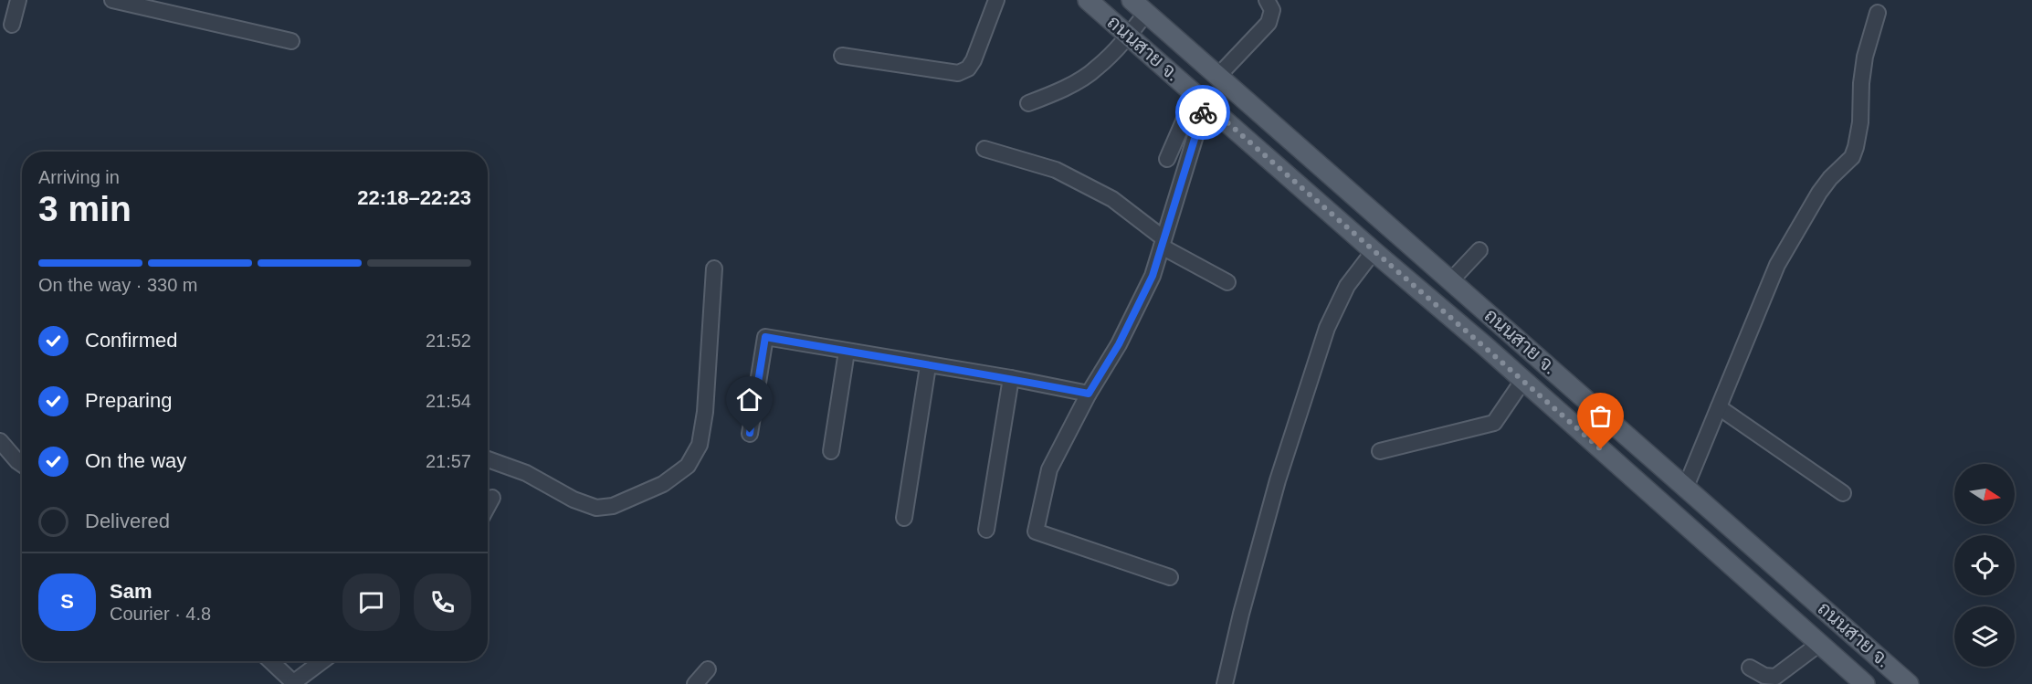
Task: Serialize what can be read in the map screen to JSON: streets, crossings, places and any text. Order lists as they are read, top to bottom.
{
  "streets": {
    "main road": ["ถนนสาย จ."]
  },
  "north": "right",
  "page": {
    "heading": ["3 min", "Arriving in", "22:18–22:23"],
    "panel": ["Sam", "Courier · 4.8"],
    "bar": "On the way · 330 m",
    "list": [
      ["Confirmed", "21:52"],
      ["Preparing", "21:54"],
      ["On the way", "21:57"],
      "Delivered"
    ],
    "round": "S"
  }
}
